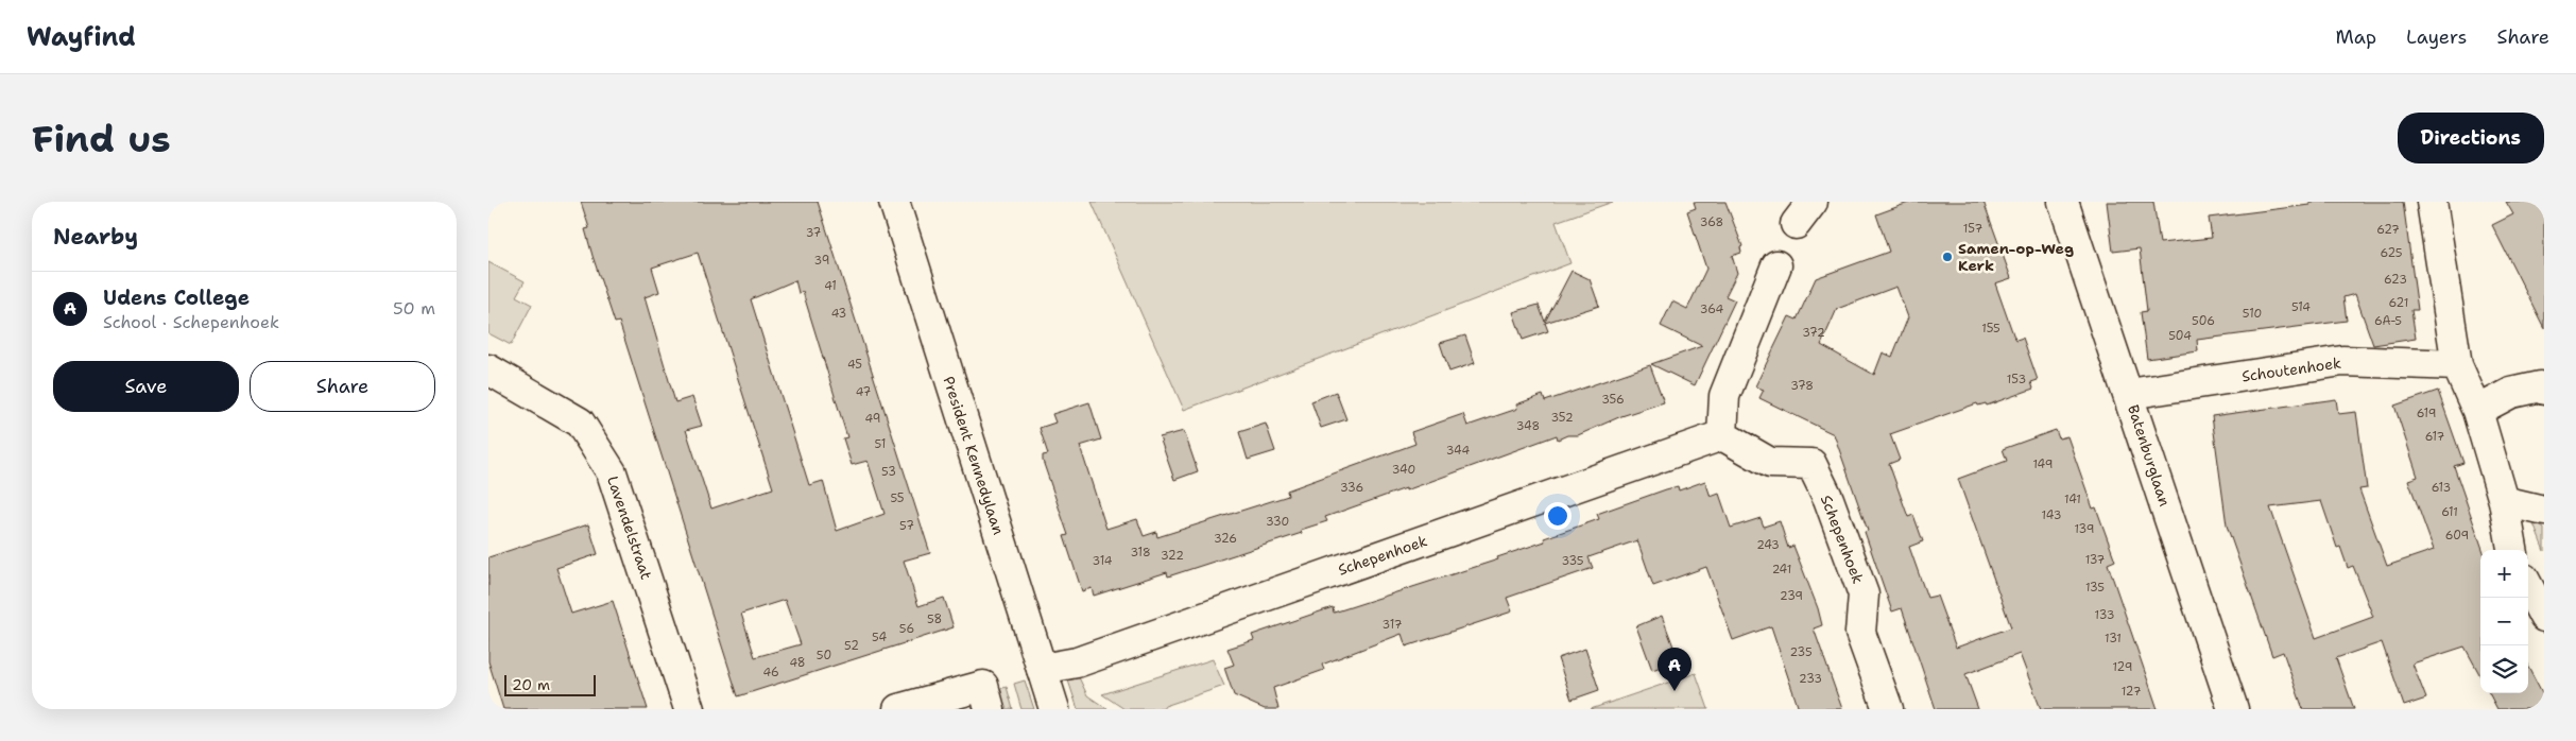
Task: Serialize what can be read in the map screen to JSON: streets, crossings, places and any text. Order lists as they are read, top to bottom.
{
  "streets": {
    "street": [
      "Schoutenhoek",
      "President Kennedylaan",
      "Batenburglaan",
      "Lavendelstraat",
      "Schepenhoek"
    ]
  },
  "crossings": [
    ["Schoutenhoek", "Batenburglaan"],
    ["President Kennedylaan", "Schepenhoek"]
  ],
  "places": ["Samen-op-Weg Kerk"],
  "house_numbers": [
    "368",
    "157",
    "627",
    "37",
    "625",
    "39",
    "623",
    "41",
    "621",
    "514",
    "364",
    "43",
    "510",
    "506",
    "6A-5",
    "155",
    "372",
    "504",
    "45",
    "153",
    "378",
    "47",
    "356",
    "619",
    "352",
    "49",
    "348",
    "617",
    "51",
    "344",
    "149",
    "340",
    "53",
    "336",
    "613",
    "55",
    "141",
    "611",
    "143",
    "330",
    "57",
    "139",
    "609",
    "326",
    "243",
    "318",
    "322",
    "137",
    "314",
    "335",
    "241",
    "135",
    "239",
    "133",
    "58",
    "317",
    "56",
    "54",
    "131",
    "52",
    "235",
    "50",
    "48",
    "129",
    "46",
    "233",
    "127"
  ],
  "scale_bar": "20 m",
  "page": {
    "header": "Wayfind",
    "nav": ["Map", "Layers", "Share"],
    "buttons": [
      "Directions",
      ["Save", "Share"]
    ],
    "title": "Find us",
    "heading": "Nearby",
    "list": [
      {
        "mark": "A",
        "name": "Udens College",
        "note": "School · Schepenhoek",
        "value": "50 m"
      }
    ],
    "map_buttons": ["+", "−"],
    "pins": "A",
    "scale": "20 m"
  }
}
